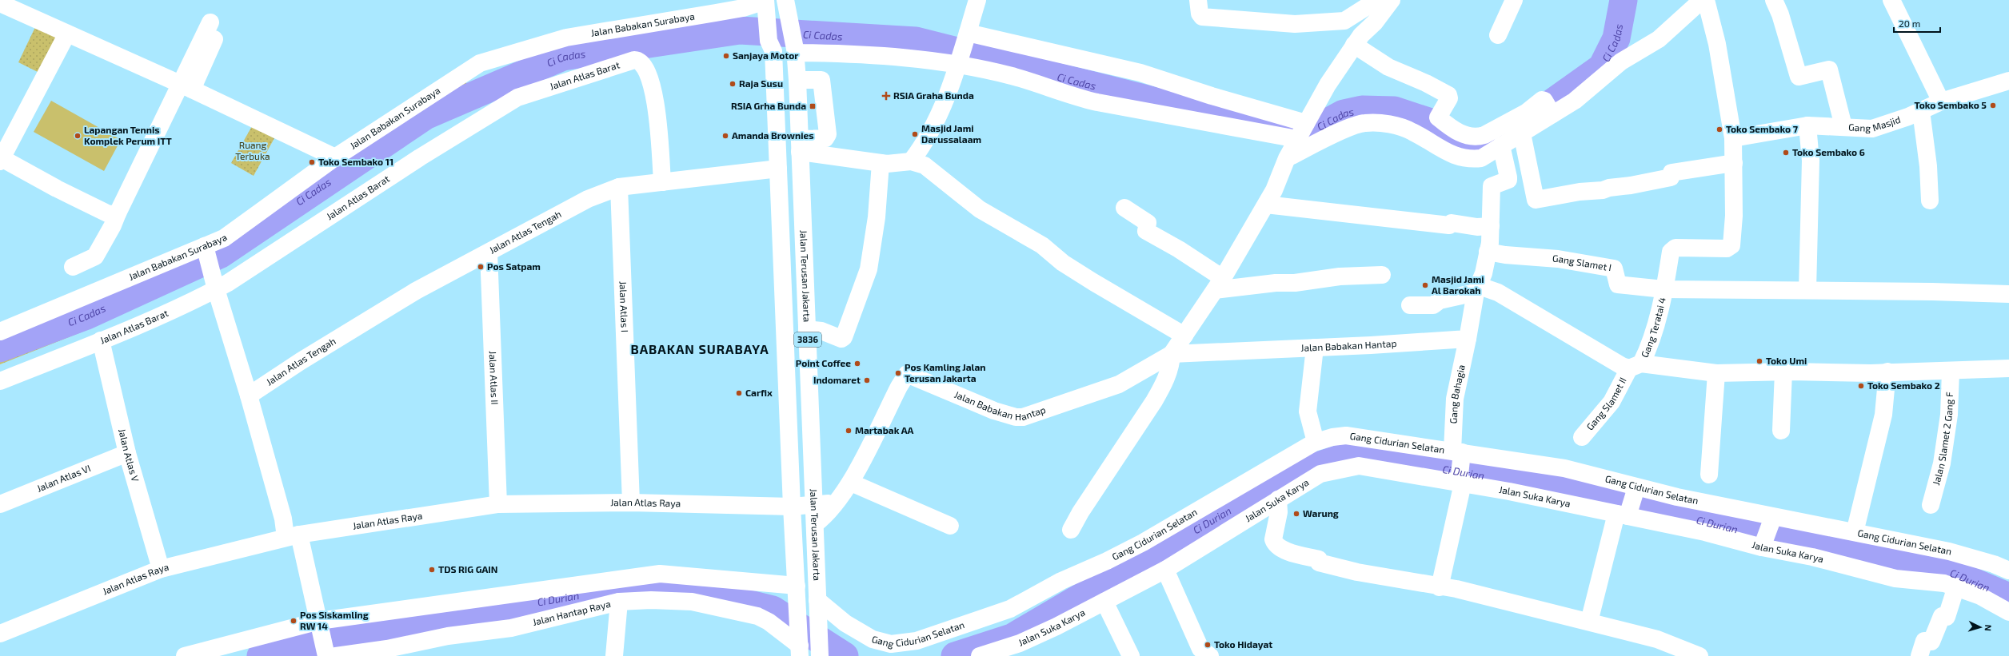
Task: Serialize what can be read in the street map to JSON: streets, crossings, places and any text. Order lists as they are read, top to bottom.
{
  "streets": {
    "street": [
      "Jalan Babakan Surabaya",
      "Jalan Atlas Barat",
      "Gang Masjid",
      "Jalan Atlas Tengah",
      "Gang Slamet I",
      "Jalan Terusan Jakarta",
      "Jalan Atlas I",
      "Gang Teratai 4",
      "3836",
      "Jalan Babakan Hantap",
      "Jalan Atlas II",
      "Gang Bahagia",
      "Gang Slamet II",
      "Jalan Slamet 2 Gang F",
      "Gang Cidurian Selatan",
      "Jalan Atlas V",
      "Jalan Atlas VI",
      "Jalan Suka Karya",
      "Jalan Atlas Raya",
      "Jalan Hantap Raya"
    ]
  },
  "crossings": [
    ["Jalan Babakan Surabaya", "Jalan Terusan Jakarta"],
    ["Jalan Atlas Barat", "Jalan Atlas Tengah"],
    ["Jalan Atlas Barat", "Jalan Atlas V"],
    ["Jalan Atlas Tengah", "Jalan Terusan Jakarta"],
    ["Jalan Atlas Tengah", "Jalan Atlas I"],
    ["Jalan Atlas Tengah", "Jalan Atlas II"],
    ["Gang Slamet I", "Gang Teratai 4"],
    ["Jalan Terusan Jakarta", "Jalan Babakan Hantap"],
    ["Jalan Terusan Jakarta", "Gang Cidurian Selatan"],
    ["Jalan Terusan Jakarta", "Jalan Atlas Raya"],
    ["Jalan Terusan Jakarta", "Jalan Hantap Raya"],
    ["Jalan Atlas I", "Jalan Atlas Raya"],
    ["Gang Teratai 4", "Gang Slamet II"],
    ["Jalan Babakan Hantap", "Gang Bahagia"],
    ["Jalan Atlas II", "Jalan Atlas Raya"],
    ["Gang Bahagia", "Gang Cidurian Selatan"],
    ["Gang Bahagia", "Jalan Suka Karya"],
    ["Jalan Atlas V", "Jalan Atlas VI"],
    ["Jalan Atlas V", "Jalan Atlas Raya"]
  ],
  "districts": ["BABAKAN SURABAYA"],
  "water": ["Ci Cadas", "Ci Durian"],
  "parks": ["Ruang Terbuka"],
  "places": {
    "other": [
      "Sanjaya Motor",
      "Raja Susu",
      "Toko Sembako 5",
      "Toko Sembako 7",
      "Masjid Jami Darussalaam",
      "Lapangan Tennis Komplek Perum ITT",
      "Amanda Brownies",
      "Toko Sembako 6",
      "Toko Sembako 11",
      "Pos Satpam",
      "Masjid Jami Al Barokah",
      "Toko Umi",
      "Point Coffee",
      "Pos Kamling Jalan Terusan Jakarta",
      "Indomaret",
      "Toko Sembako 2",
      "Carfix",
      "Martabak AA",
      "Warung",
      "TDS RIG GAIN",
      "Pos Siskamling RW 14",
      "Toko Hidayat"
    ],
    "health": ["RSIA Graha Bunda"],
    "transit": ["RSIA Grha Bunda"]
  },
  "scale_bar": "20 m",
  "north": "right"
}
